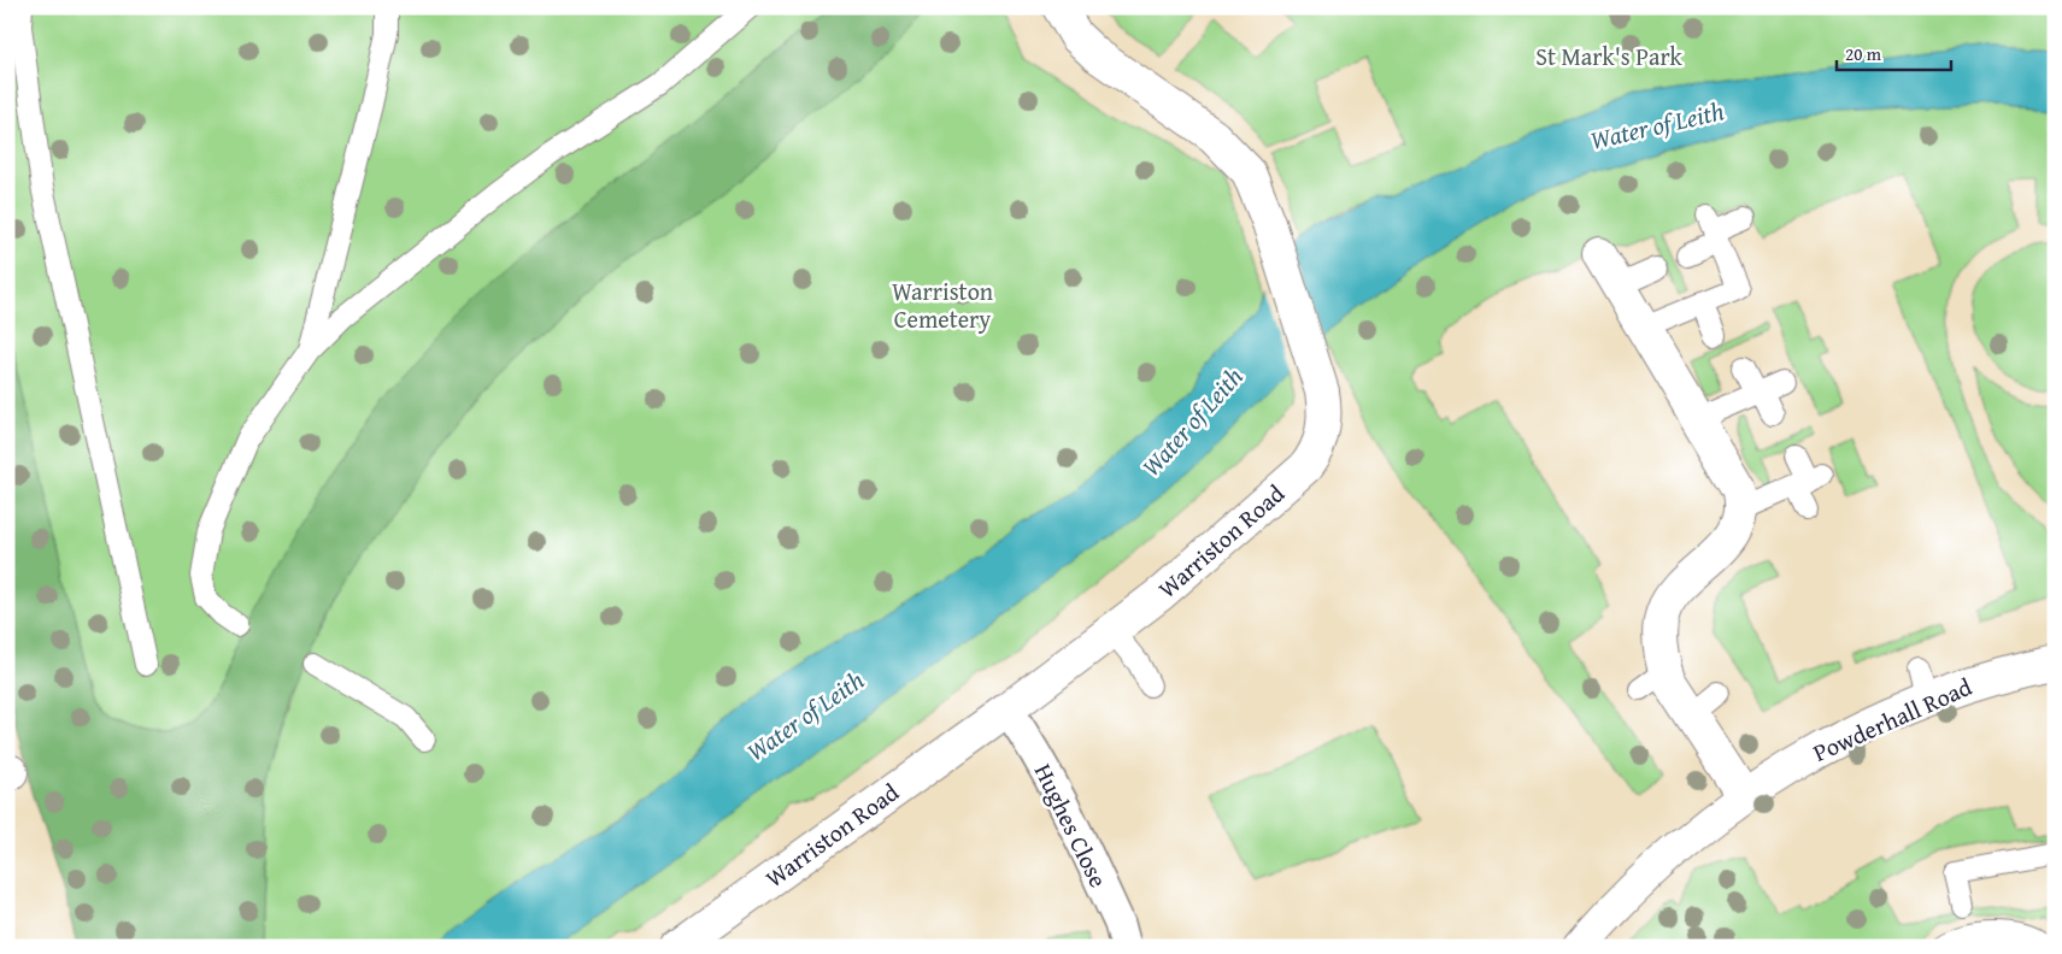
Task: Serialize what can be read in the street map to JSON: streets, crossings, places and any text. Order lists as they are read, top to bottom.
{
  "streets": {
    "street": ["Warriston Road", "Powderhall Road", "Hughes Close"]
  },
  "crossings": [
    ["Warriston Road", "Hughes Close"]
  ],
  "water": ["Water of Leith"],
  "parks": ["St Mark's Park", "Warriston Cemetery"],
  "scale_bar": "20 m"
}
